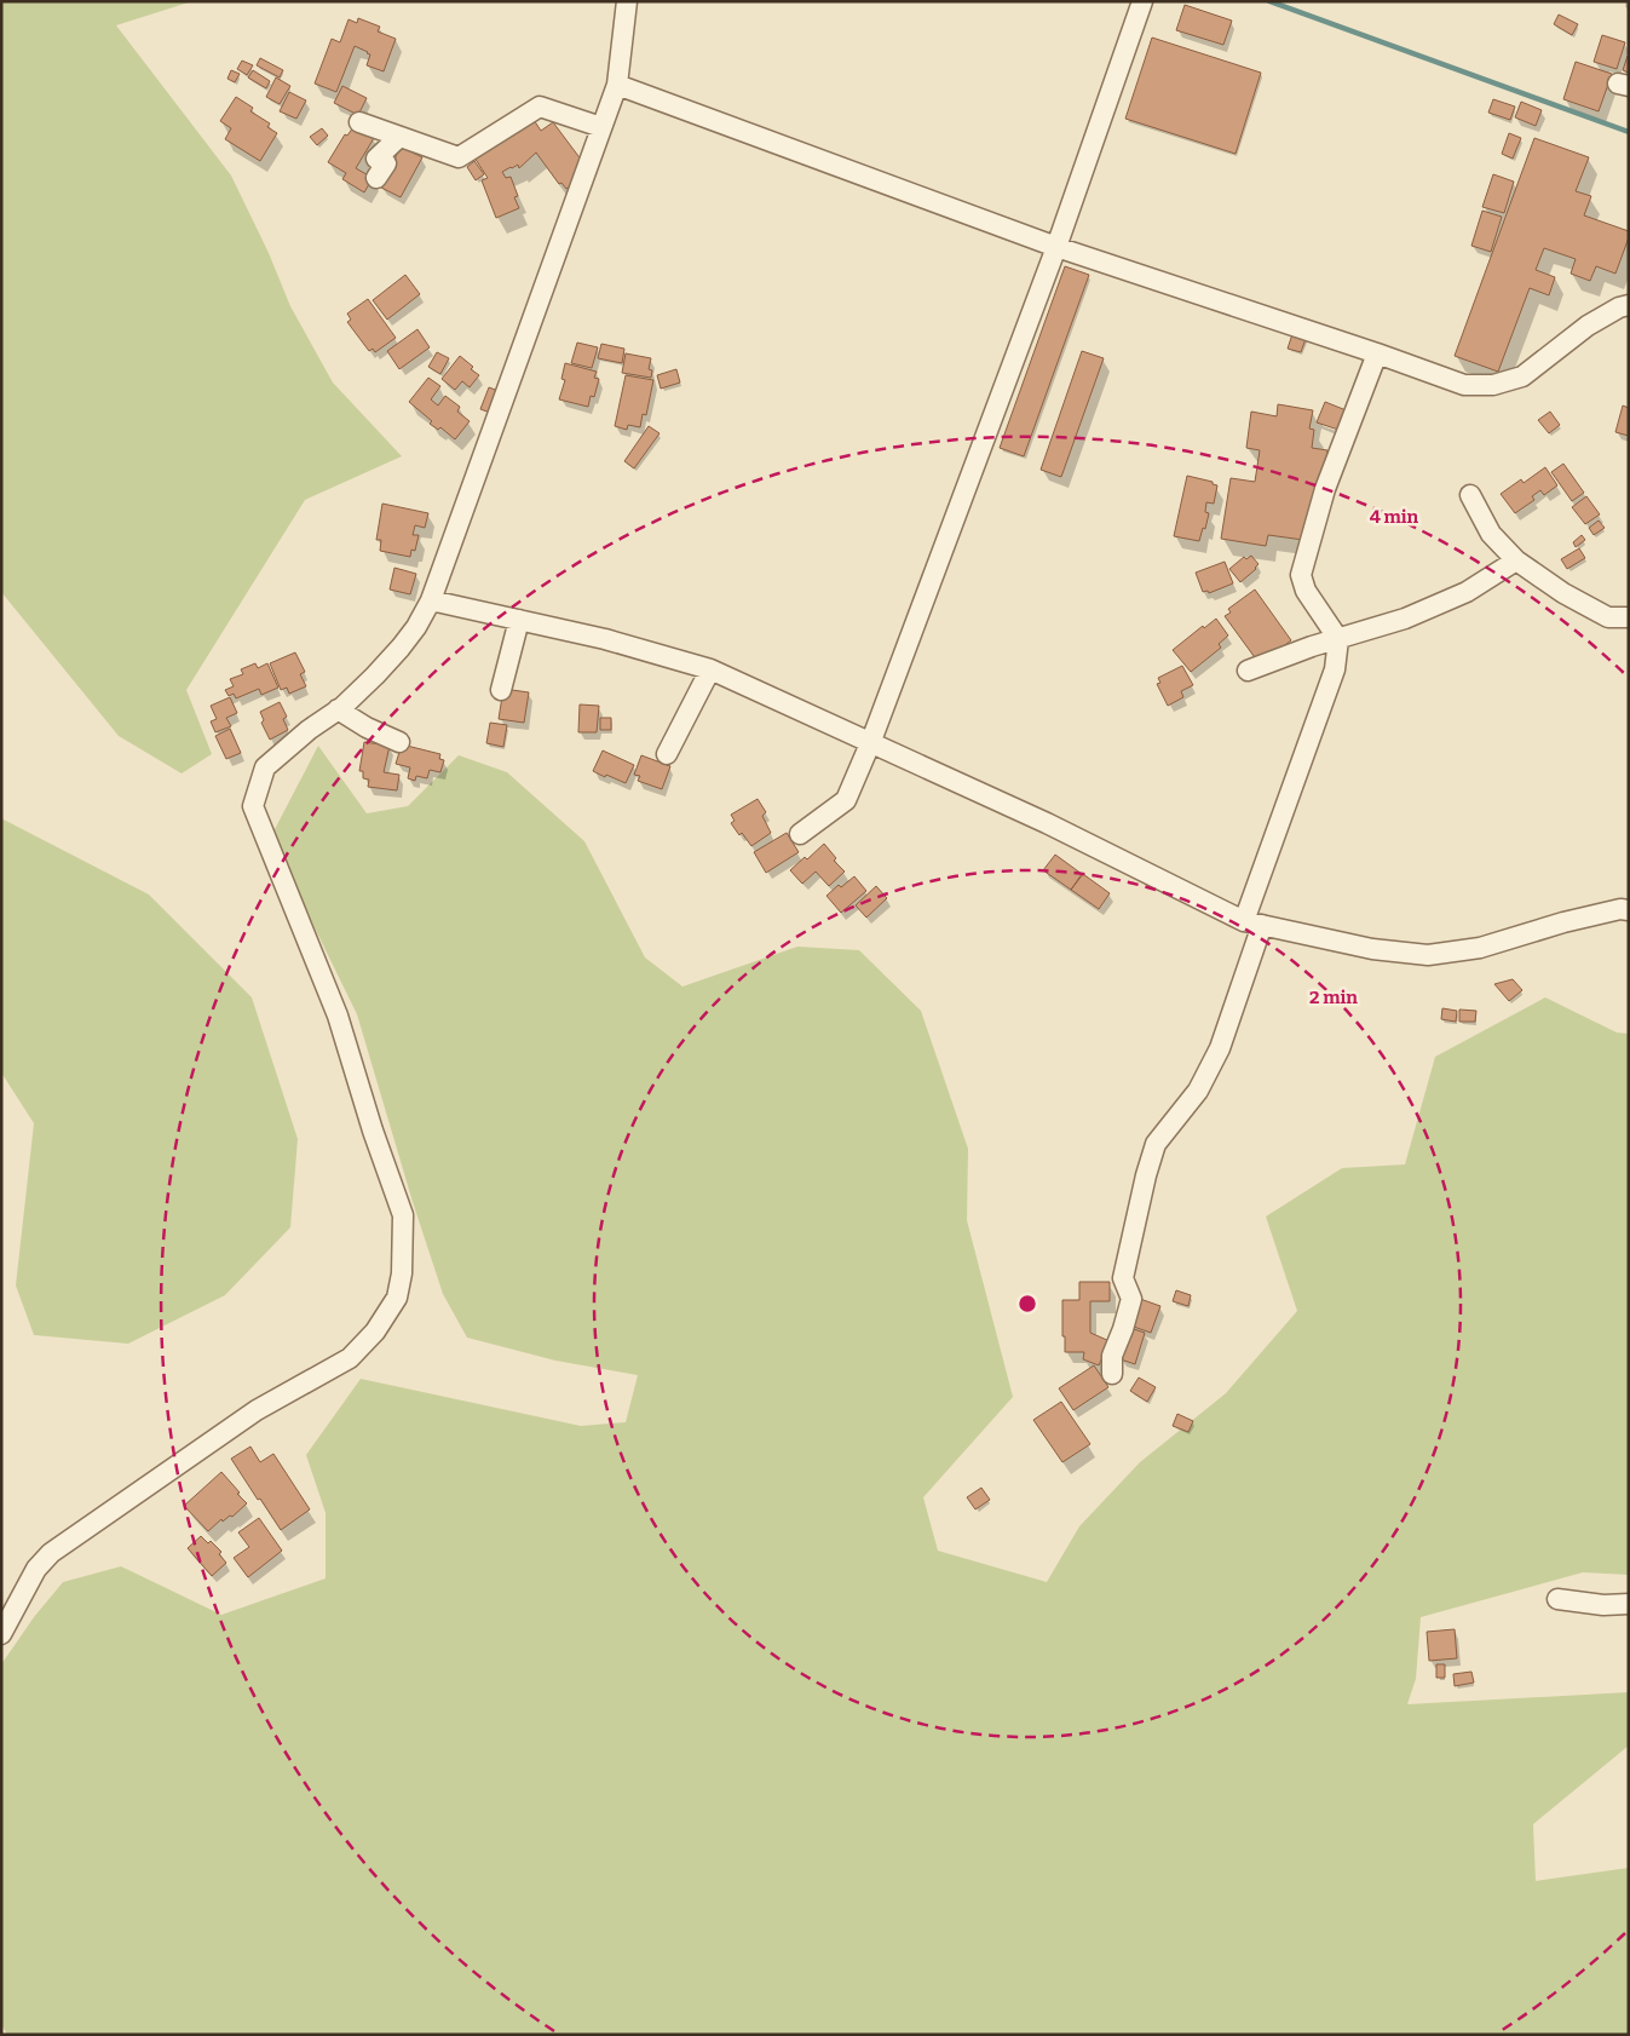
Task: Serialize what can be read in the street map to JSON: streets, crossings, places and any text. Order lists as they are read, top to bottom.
{
  "rings": ["4 min", "2 min"]
}
